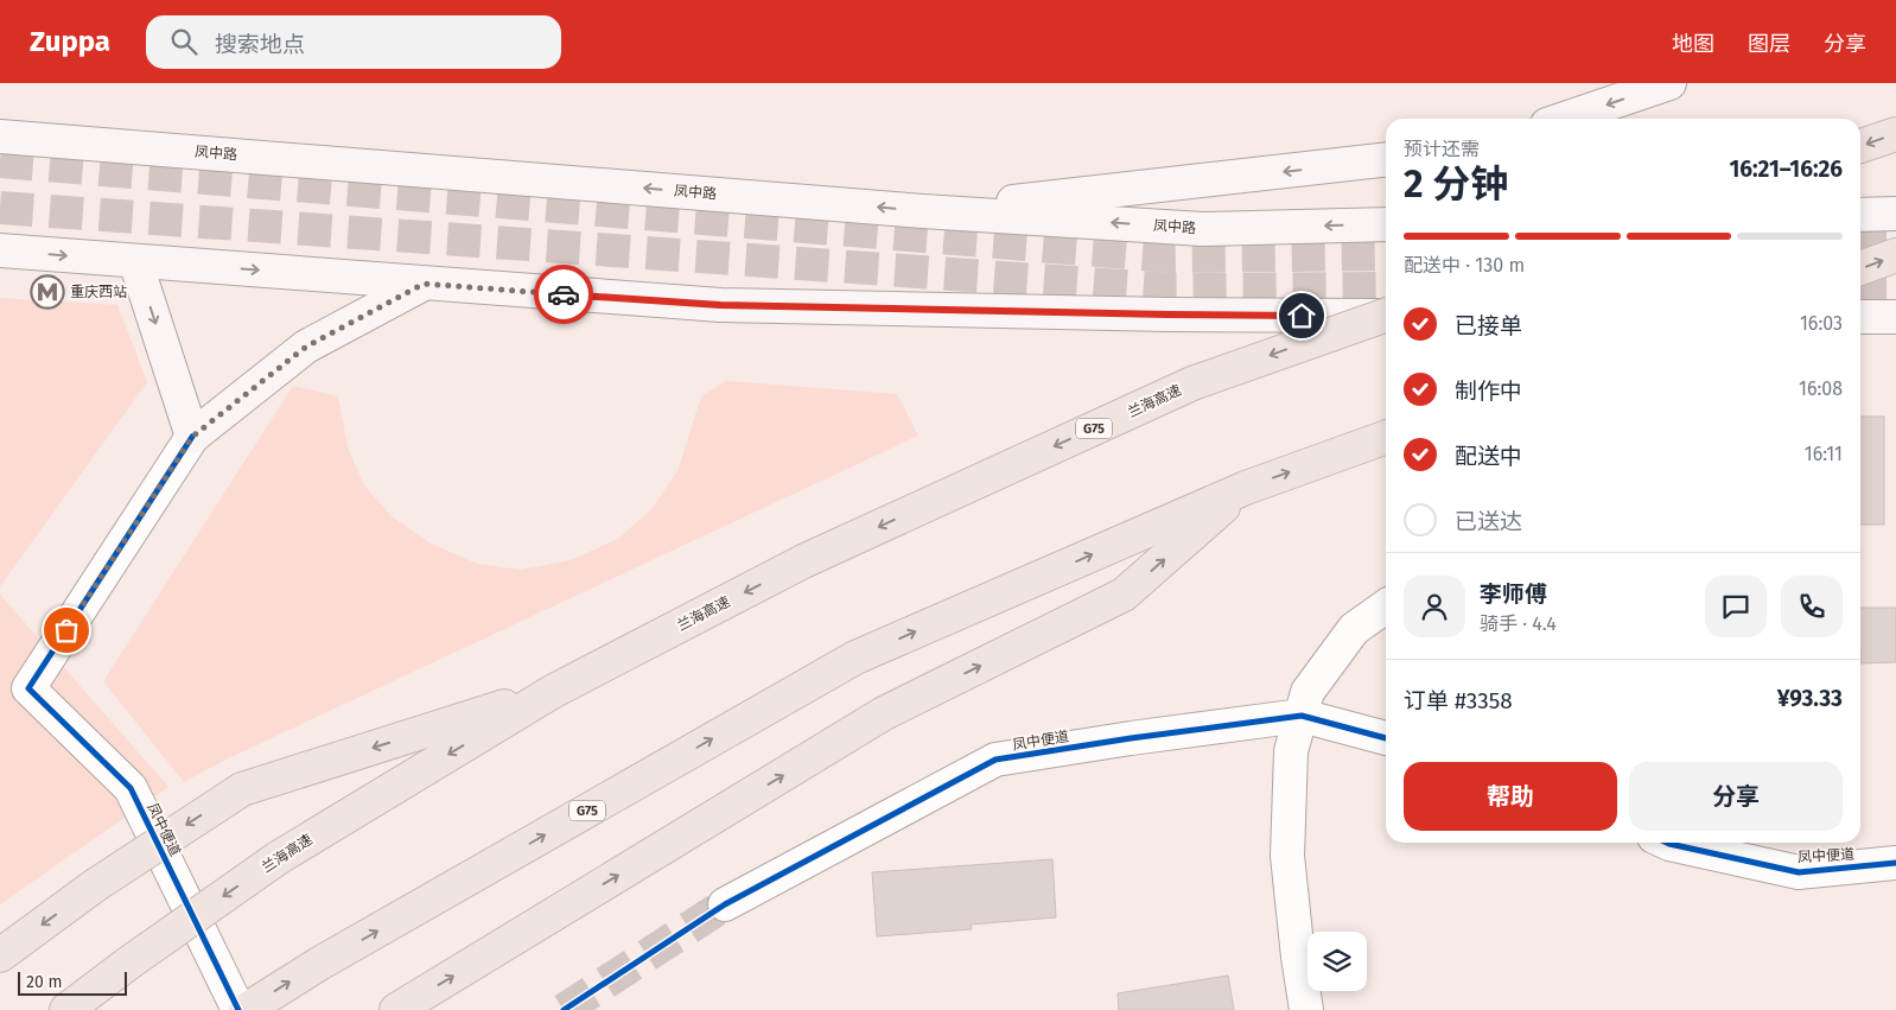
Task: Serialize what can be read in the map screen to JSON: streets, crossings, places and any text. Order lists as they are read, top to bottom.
{
  "streets": {
    "highway": ["兰海高速", "G75"],
    "main road": ["凤中路"],
    "street": ["凤中便道"]
  },
  "places": {
    "metro station": ["重庆西站"]
  },
  "scale_bar": "20 m",
  "page": {
    "header": "Zuppa",
    "search": "搜索地点",
    "nav": ["地图", "图层", "分享"],
    "heading": ["2 分钟", "预计还需", "16:21–16:26"],
    "panel": [
      "李师傅",
      "骑手 · 4.4",
      "订单 #3358",
      "¥93.33"
    ],
    "bar": "配送中 · 130 m",
    "list": [
      ["已接单", "16:03"],
      ["制作中", "16:08"],
      ["配送中", "16:11"],
      "已送达"
    ],
    "buttons": ["帮助", "分享"],
    "scale": "20 m"
  }
}
